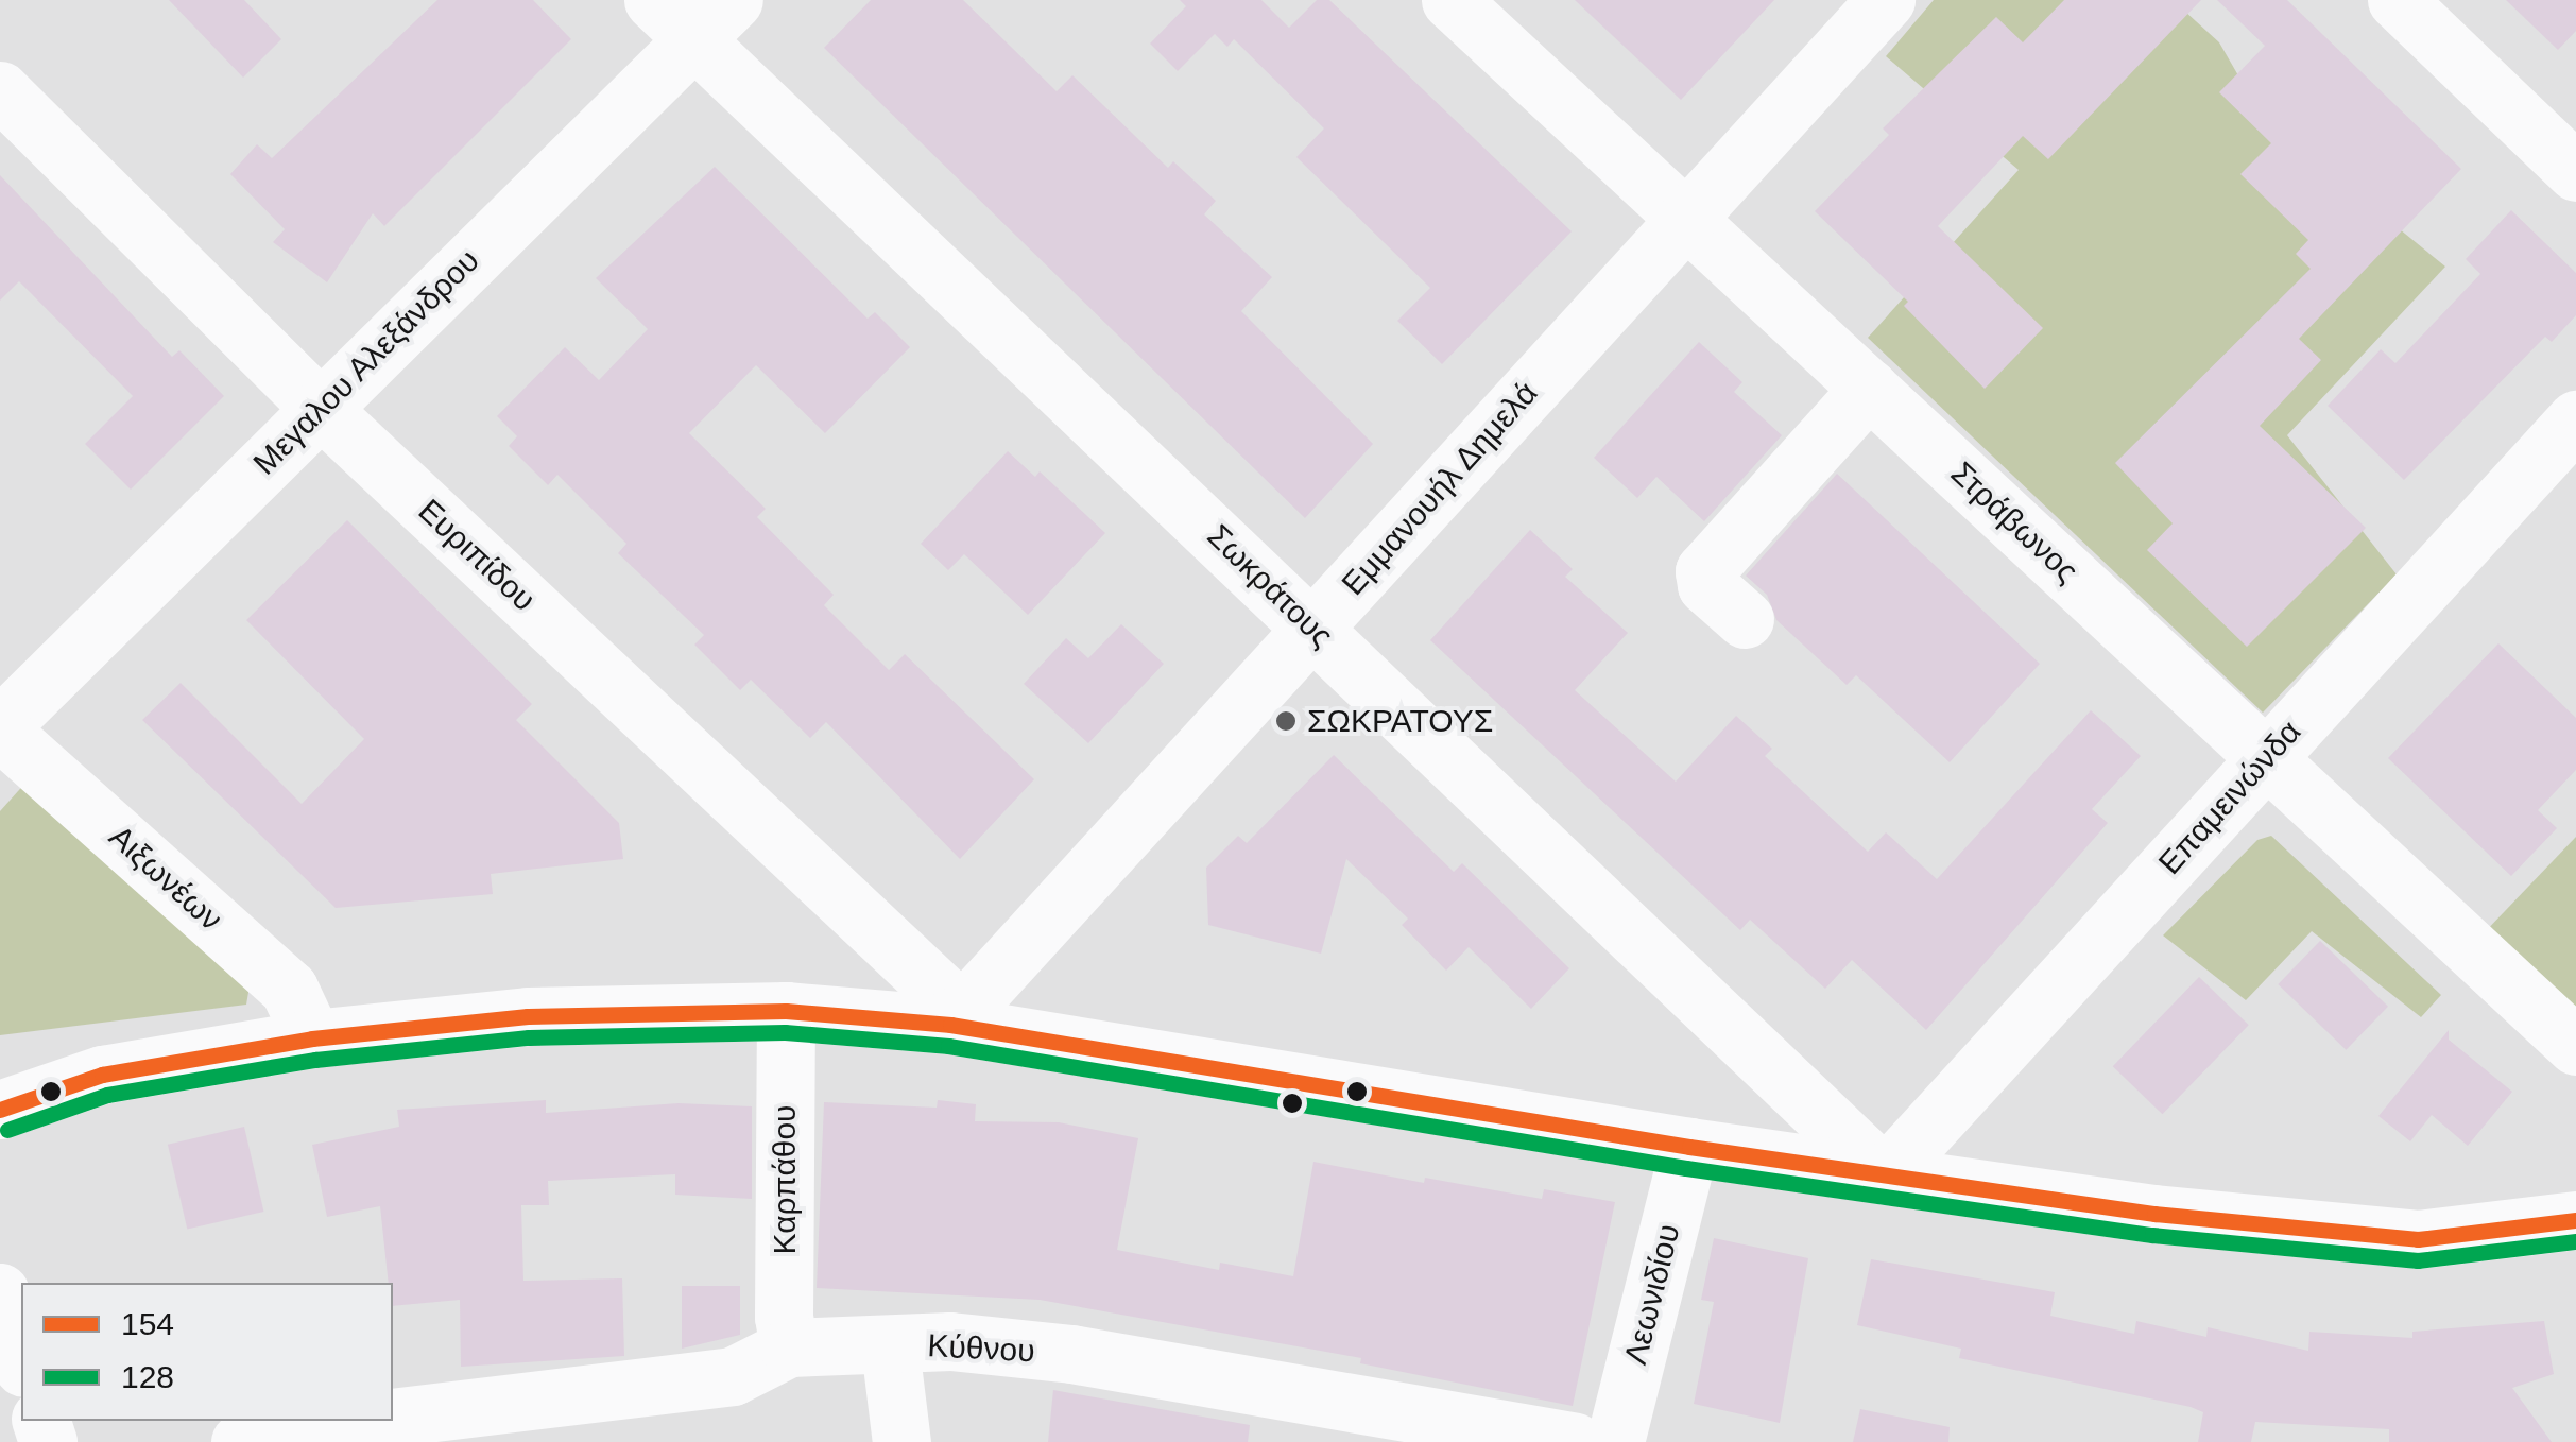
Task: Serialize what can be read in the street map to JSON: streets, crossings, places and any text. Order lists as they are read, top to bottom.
{
  "streets": {
    "street": [
      "Μεγαλου Αλεξάνδρου",
      "Εμμανουήλ Δημελά",
      "Στράβωνος",
      "Ευριπίδου",
      "Σωκράτους",
      "Επαμεινώνδα",
      "Αιξωνέων",
      "Καρπάθου",
      "Λεωνιδίου",
      "Κύθνου"
    ]
  },
  "crossings": [
    ["Μεγαλου Αλεξάνδρου", "Ευριπίδου"],
    ["Μεγαλου Αλεξάνδρου", "Σωκράτους"],
    ["Μεγαλου Αλεξάνδρου", "Αιξωνέων"],
    ["Εμμανουήλ Δημελά", "Στράβωνος"],
    ["Εμμανουήλ Δημελά", "Ευριπίδου"],
    ["Εμμανουήλ Δημελά", "Σωκράτους"],
    ["Στράβωνος", "Επαμεινώνδα"],
    ["Σωκράτους", "Επαμεινώνδα"],
    ["Καρπάθου", "Κύθνου"]
  ],
  "places": ["ΣΩΚΡΑΤΟΥΣ"],
  "lines": ["transit line 154", "transit line 128"],
  "legend": ["154", "128"]
}
